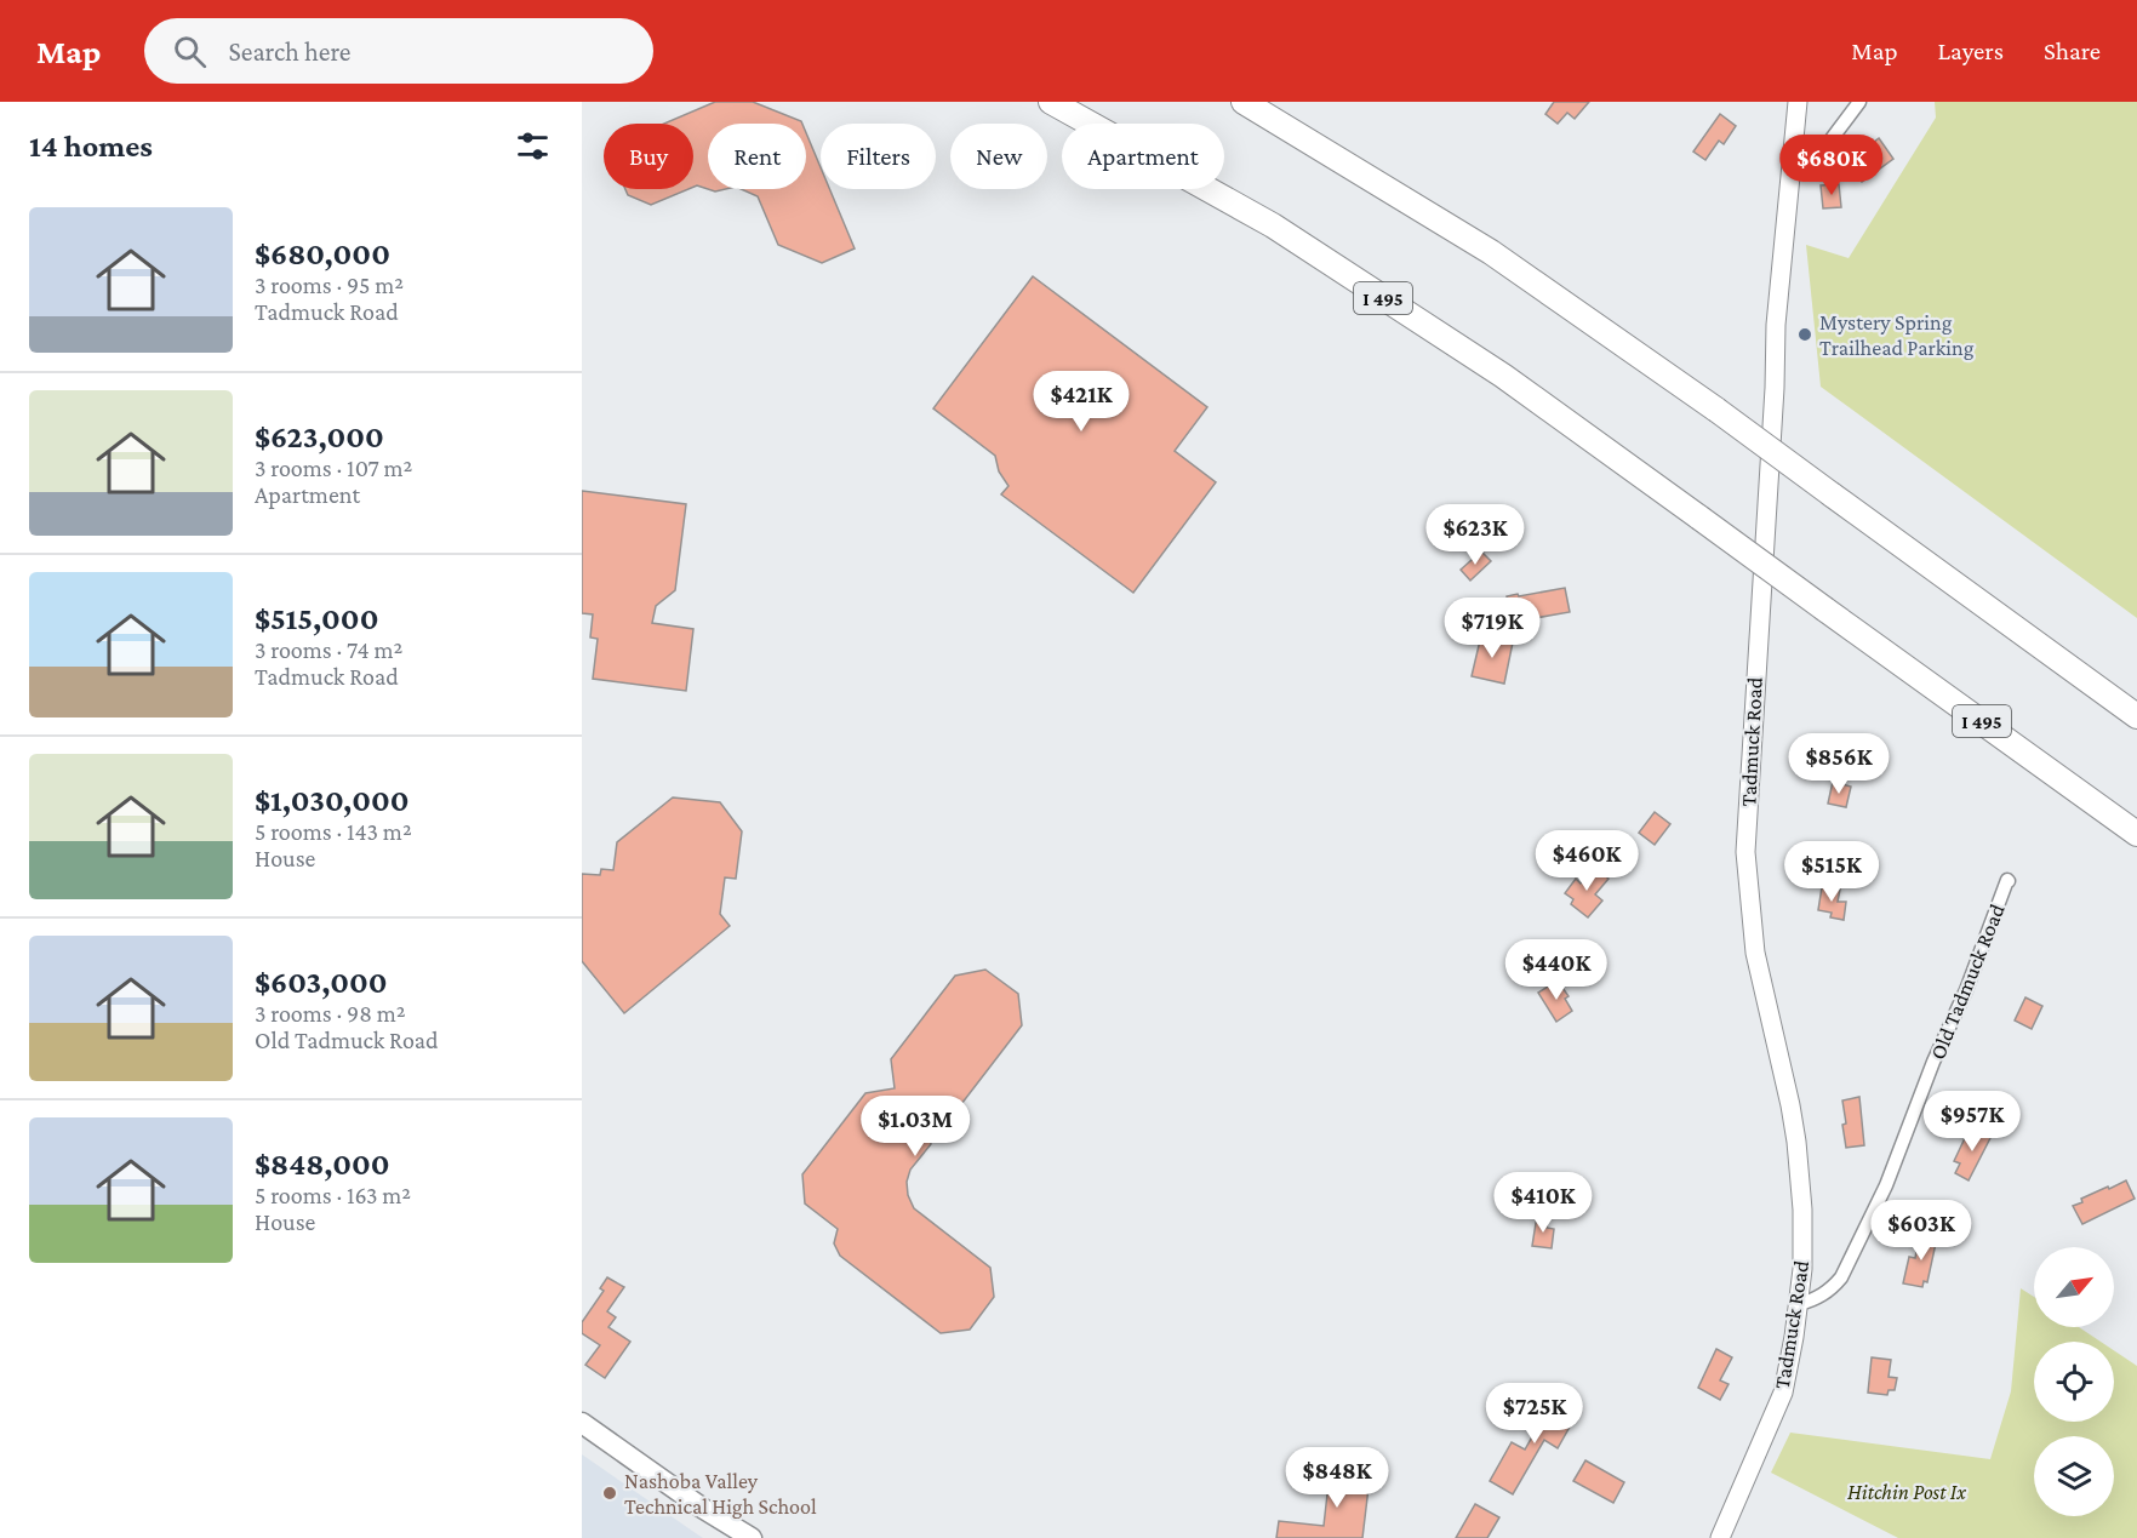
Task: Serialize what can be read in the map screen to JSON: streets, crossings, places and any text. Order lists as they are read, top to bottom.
{
  "streets": {
    "highway": ["I 495"],
    "street": ["Tadmuck Road", "Old Tadmuck Road"]
  },
  "crossings": [
    ["Tadmuck Road", "Old Tadmuck Road"]
  ],
  "parks": ["Hitchin Post Ix"],
  "places": ["Mystery Spring Trailhead Parking", "Nashoba Valley Technical High School"],
  "north": "top right",
  "page": {
    "header": "Map",
    "search": "Search here",
    "nav": ["Map", "Layers", "Share"],
    "heading": "14 homes",
    "chip": [
      "Buy",
      "Rent",
      "Filters",
      "New",
      "Apartment"
    ],
    "price": [
      "$680K",
      "$421K",
      "$623K",
      "$719K",
      "$856K",
      "$460K",
      "$515K",
      "$440K",
      "$957K",
      "$1.03M",
      "$410K",
      "$603K",
      "$725K",
      "$848K"
    ],
    "list": [
      {
        "name": "$680,000",
        "note": "3 rooms · 95 m² · Tadmuck Road"
      },
      {
        "name": "$623,000",
        "note": "3 rooms · 107 m² · Apartment"
      },
      {
        "name": "$515,000",
        "note": "3 rooms · 74 m² · Tadmuck Road"
      },
      {
        "name": "$1,030,000",
        "note": "5 rooms · 143 m² · House"
      },
      {
        "name": "$603,000",
        "note": "3 rooms · 98 m² · Old Tadmuck Road"
      },
      {
        "name": "$848,000",
        "note": "5 rooms · 163 m² · House"
      }
    ]
  }
}
